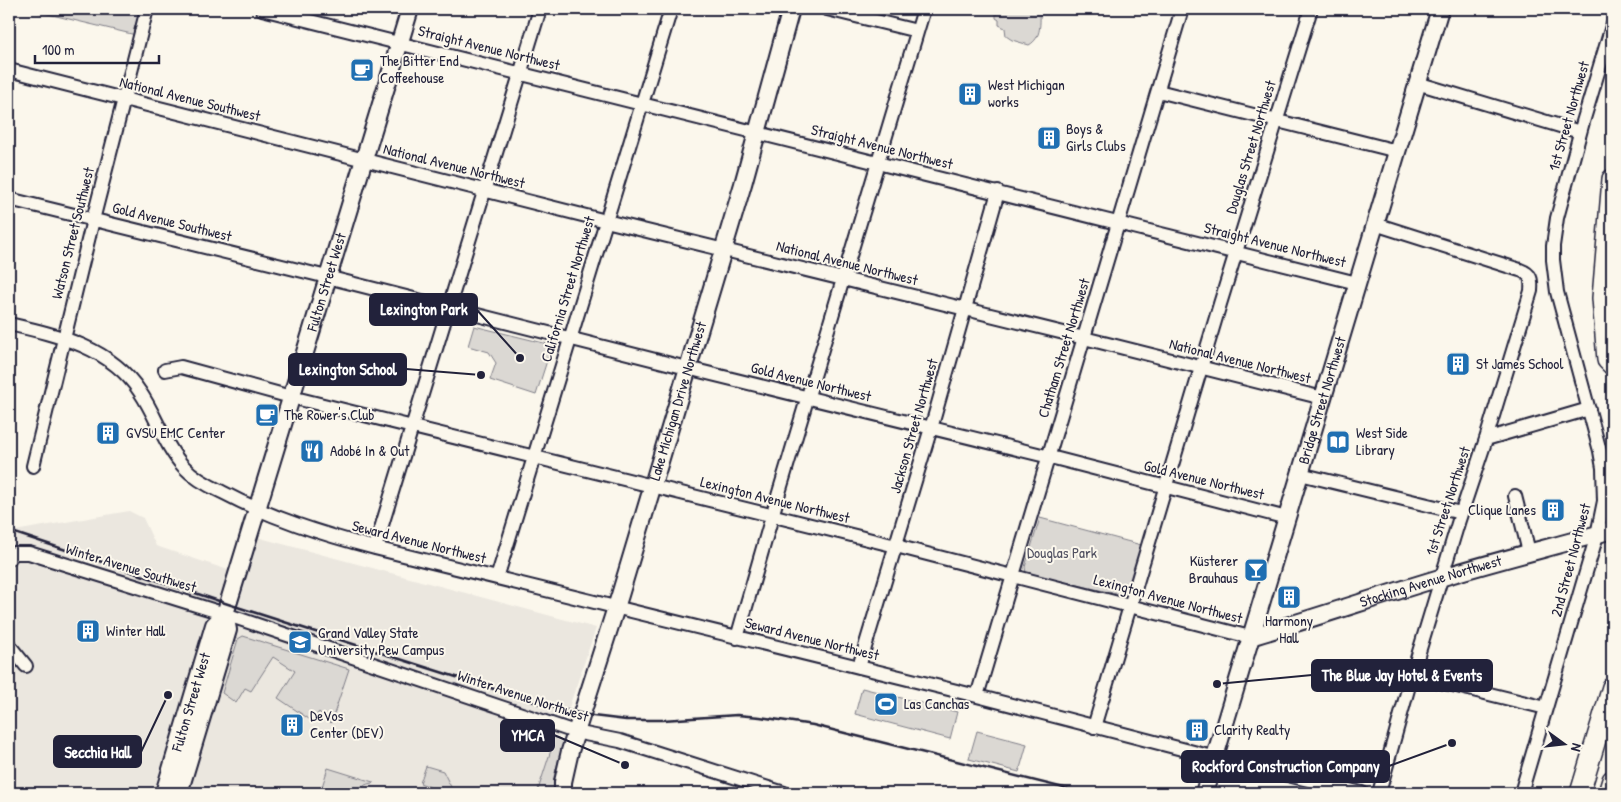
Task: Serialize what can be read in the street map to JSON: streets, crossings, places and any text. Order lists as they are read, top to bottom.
{
  "streets": {
    "main road": [
      "Fulton Street West",
      "Lake Michigan Drive Northwest",
      "Bridge Street Northwest",
      "Stocking Avenue Northwest"
    ],
    "street": [
      "Straight Avenue Northwest",
      "National Avenue Southwest",
      "1st Street Northwest",
      "Douglas Street Northwest",
      "National Avenue Northwest",
      "Gold Avenue Southwest",
      "Watson Street Southwest",
      "California Street Northwest",
      "Chatham Street Northwest",
      "Gold Avenue Northwest",
      "Jackson Street Northwest",
      "Lexington Avenue Northwest",
      "Seward Avenue Northwest",
      "2nd Street Northwest",
      "Winter Avenue Southwest",
      "Winter Avenue Northwest"
    ]
  },
  "crossings": [
    ["Straight Avenue Northwest", "Douglas Street Northwest"],
    ["Straight Avenue Northwest", "Fulton Street West"],
    ["Straight Avenue Northwest", "California Street Northwest"],
    ["Straight Avenue Northwest", "Chatham Street Northwest"],
    ["Straight Avenue Northwest", "Lake Michigan Drive Northwest"],
    ["Straight Avenue Northwest", "Bridge Street Northwest"],
    ["Straight Avenue Northwest", "Jackson Street Northwest"],
    ["National Avenue Southwest", "National Avenue Northwest"],
    ["National Avenue Southwest", "Watson Street Southwest"],
    ["National Avenue Southwest", "Fulton Street West"],
    ["1st Street Northwest", "Bridge Street Northwest"],
    ["1st Street Northwest", "2nd Street Northwest"],
    ["1st Street Northwest", "Stocking Avenue Northwest"],
    ["Douglas Street Northwest", "National Avenue Northwest"],
    ["Douglas Street Northwest", "Gold Avenue Northwest"],
    ["Douglas Street Northwest", "Lexington Avenue Northwest"],
    ["Douglas Street Northwest", "Seward Avenue Northwest"],
    ["National Avenue Northwest", "Fulton Street West"],
    ["National Avenue Northwest", "California Street Northwest"],
    ["National Avenue Northwest", "Chatham Street Northwest"],
    ["National Avenue Northwest", "Lake Michigan Drive Northwest"],
    ["National Avenue Northwest", "Bridge Street Northwest"],
    ["National Avenue Northwest", "Jackson Street Northwest"],
    ["Gold Avenue Southwest", "Watson Street Southwest"],
    ["Gold Avenue Southwest", "Fulton Street West"],
    ["Gold Avenue Southwest", "Gold Avenue Northwest"],
    ["Watson Street Southwest", "Seward Avenue Northwest"],
    ["Fulton Street West", "Gold Avenue Northwest"],
    ["Fulton Street West", "Lexington Avenue Northwest"],
    ["Fulton Street West", "Seward Avenue Northwest"],
    ["Fulton Street West", "Winter Avenue Southwest"],
    ["Fulton Street West", "Winter Avenue Northwest"],
    ["California Street Northwest", "Gold Avenue Northwest"],
    ["California Street Northwest", "Lexington Avenue Northwest"],
    ["California Street Northwest", "Seward Avenue Northwest"],
    ["Chatham Street Northwest", "Gold Avenue Northwest"],
    ["Chatham Street Northwest", "Lexington Avenue Northwest"],
    ["Chatham Street Northwest", "Seward Avenue Northwest"],
    ["Gold Avenue Northwest", "Lake Michigan Drive Northwest"],
    ["Gold Avenue Northwest", "Bridge Street Northwest"],
    ["Gold Avenue Northwest", "Jackson Street Northwest"],
    ["Lake Michigan Drive Northwest", "Lexington Avenue Northwest"],
    ["Lake Michigan Drive Northwest", "Seward Avenue Northwest"],
    ["Lake Michigan Drive Northwest", "Winter Avenue Northwest"],
    ["Bridge Street Northwest", "Lexington Avenue Northwest"],
    ["Bridge Street Northwest", "Seward Avenue Northwest"],
    ["Bridge Street Northwest", "Stocking Avenue Northwest"],
    ["Jackson Street Northwest", "Lexington Avenue Northwest"],
    ["Jackson Street Northwest", "Seward Avenue Northwest"],
    ["Lexington Avenue Northwest", "Stocking Avenue Northwest"],
    ["2nd Street Northwest", "Stocking Avenue Northwest"],
    ["Winter Avenue Southwest", "Winter Avenue Northwest"]
  ],
  "parks": ["Douglas Park"],
  "places": {
    "cafe": ["The Bitter End Coffeehouse", "The Rower's Club"],
    "building": [
      "West Michigan works",
      "Boys & Girls Clubs",
      "St James School",
      "GVSU EMC Center",
      "Clique Lanes",
      "Harmony Hall",
      "Winter Hall",
      "DeVos Center (DEV)",
      "Clarity Realty"
    ],
    "other": [
      "Lexington Park",
      "Lexington School",
      "The Blue Jay Hotel & Events",
      "Secchia Hall",
      "Rockford Construction Company",
      "YMCA"
    ],
    "library": ["West Side Library"],
    "restaurant": ["Adobé In & Out"],
    "bar": ["Küsterer Brauhaus"],
    "school or university": ["Grand Valley State University Pew Campus"],
    "sports": ["Las Canchas"]
  },
  "scale_bar": "100 m",
  "north": "right"
}
